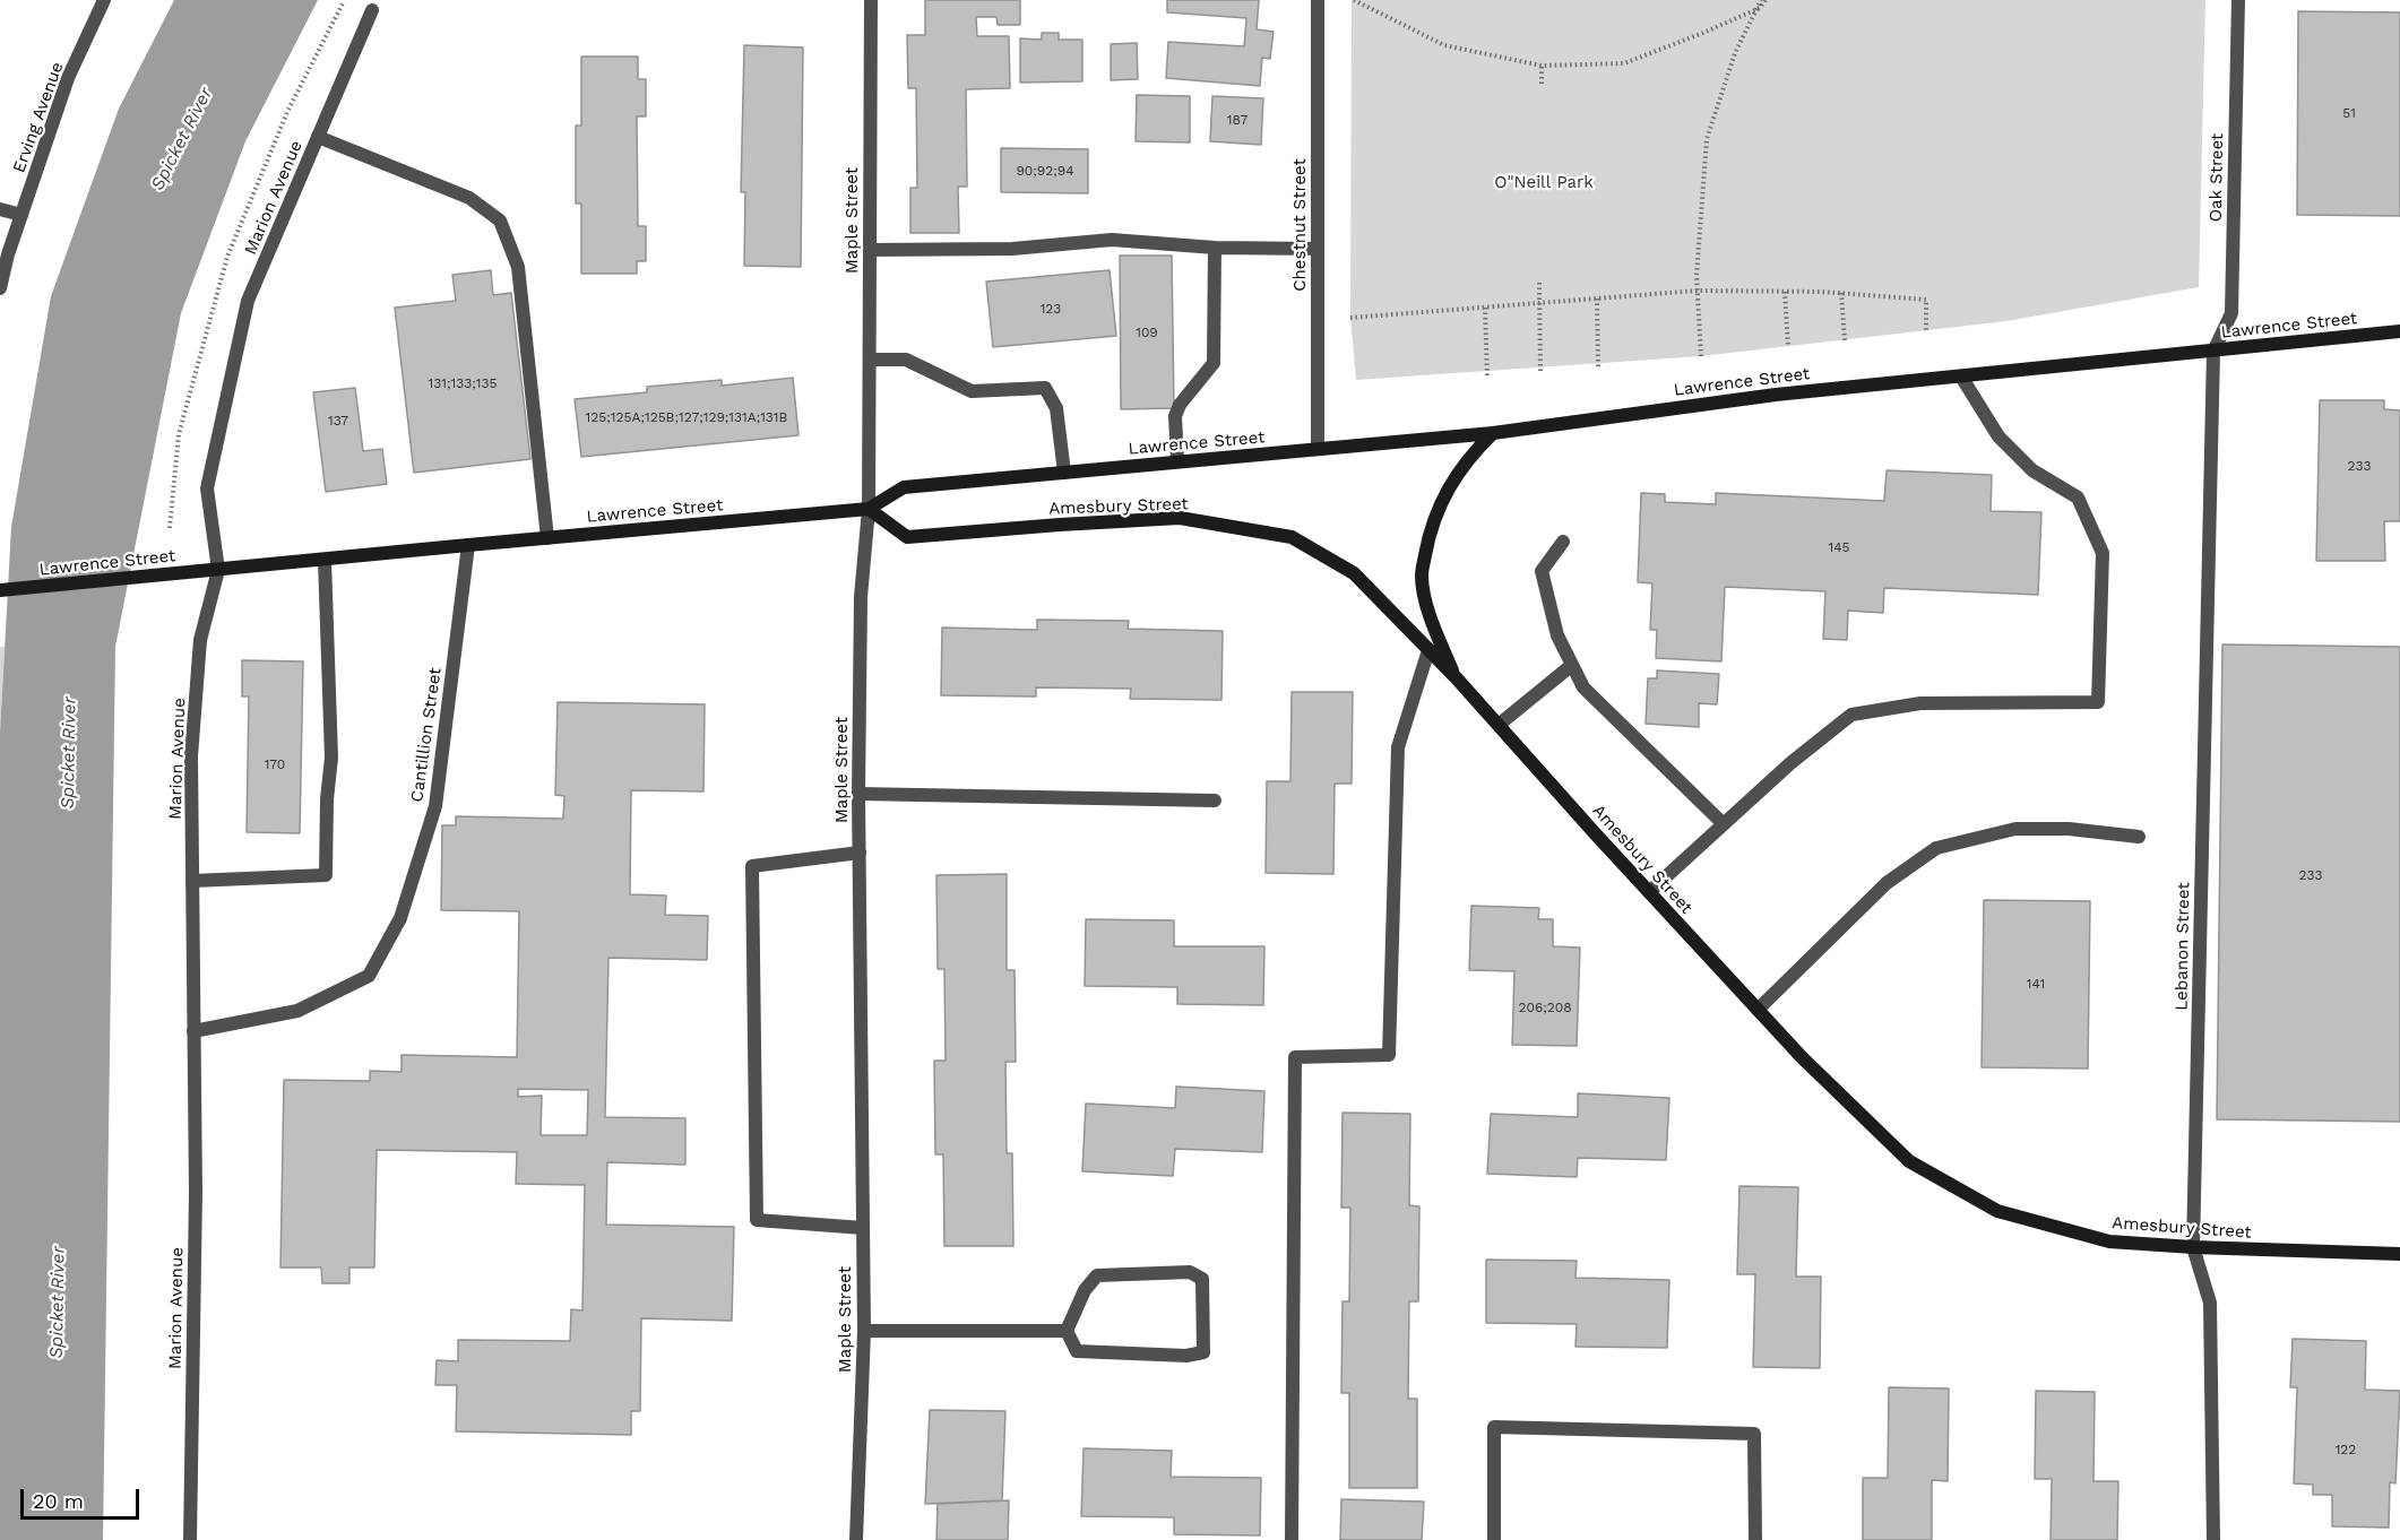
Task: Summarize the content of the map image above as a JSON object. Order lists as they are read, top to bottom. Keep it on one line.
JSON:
{"streets":{"main road":["Lawrence Street","Amesbury Street"],"street":["Erving Avenue","Oak Street","Marion Avenue","Maple Street","Chestnut Street","Cantillion Street","Lebanon Street"]},"crossings":[["Oak Street","Lawrence Street"],["Oak Street","Lebanon Street"],["Marion Avenue","Lawrence Street"],["Marion Avenue","Cantillion Street"],["Maple Street","Lawrence Street"],["Maple Street","Amesbury Street"],["Chestnut Street","Lawrence Street"],["Lawrence Street","Amesbury Street"],["Lawrence Street","Cantillion Street"],["Lawrence Street","Lebanon Street"],["Amesbury Street","Lebanon Street"]],"water":["Spicket River"],"parks":["O\"Neill Park"],"house_numbers":["51","187","90;92;94","123","109","131;133;135","125;125A;125B;127;129;131A;131B","137","233","145","170","233","141","206;208","122"],"scale_bar":"20 m"}
